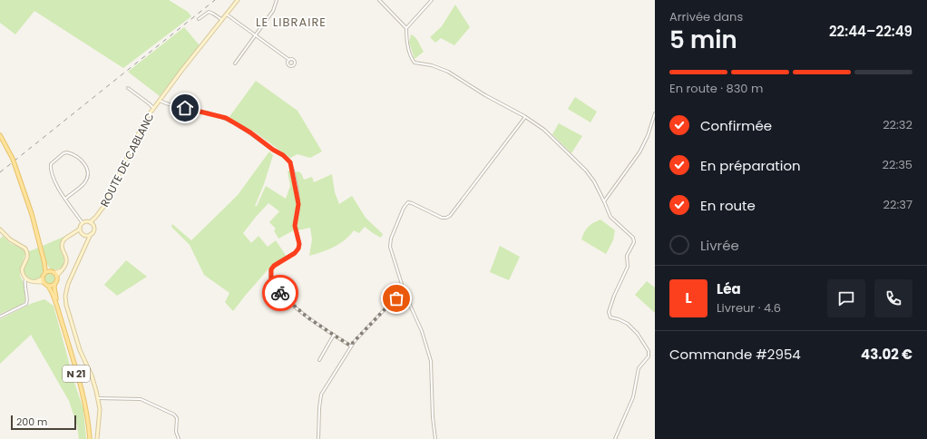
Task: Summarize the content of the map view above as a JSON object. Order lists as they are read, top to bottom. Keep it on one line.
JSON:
{"streets":{"main road":["ROUTE DE CABLANC","N 21"]},"districts":["LE LIBRAIRE"],"scale_bar":"200 m","page":{"heading":["5 min","Arrivée dans","22:44–22:49"],"panel":["Léa","Livreur · 4.6","Commande #2954","43.02 €"],"bar":"En route · 830 m","list":[["Confirmée","22:32"],["En préparation","22:35"],["En route","22:37"],"Livrée"],"round":"L","scale":"200 m"}}
